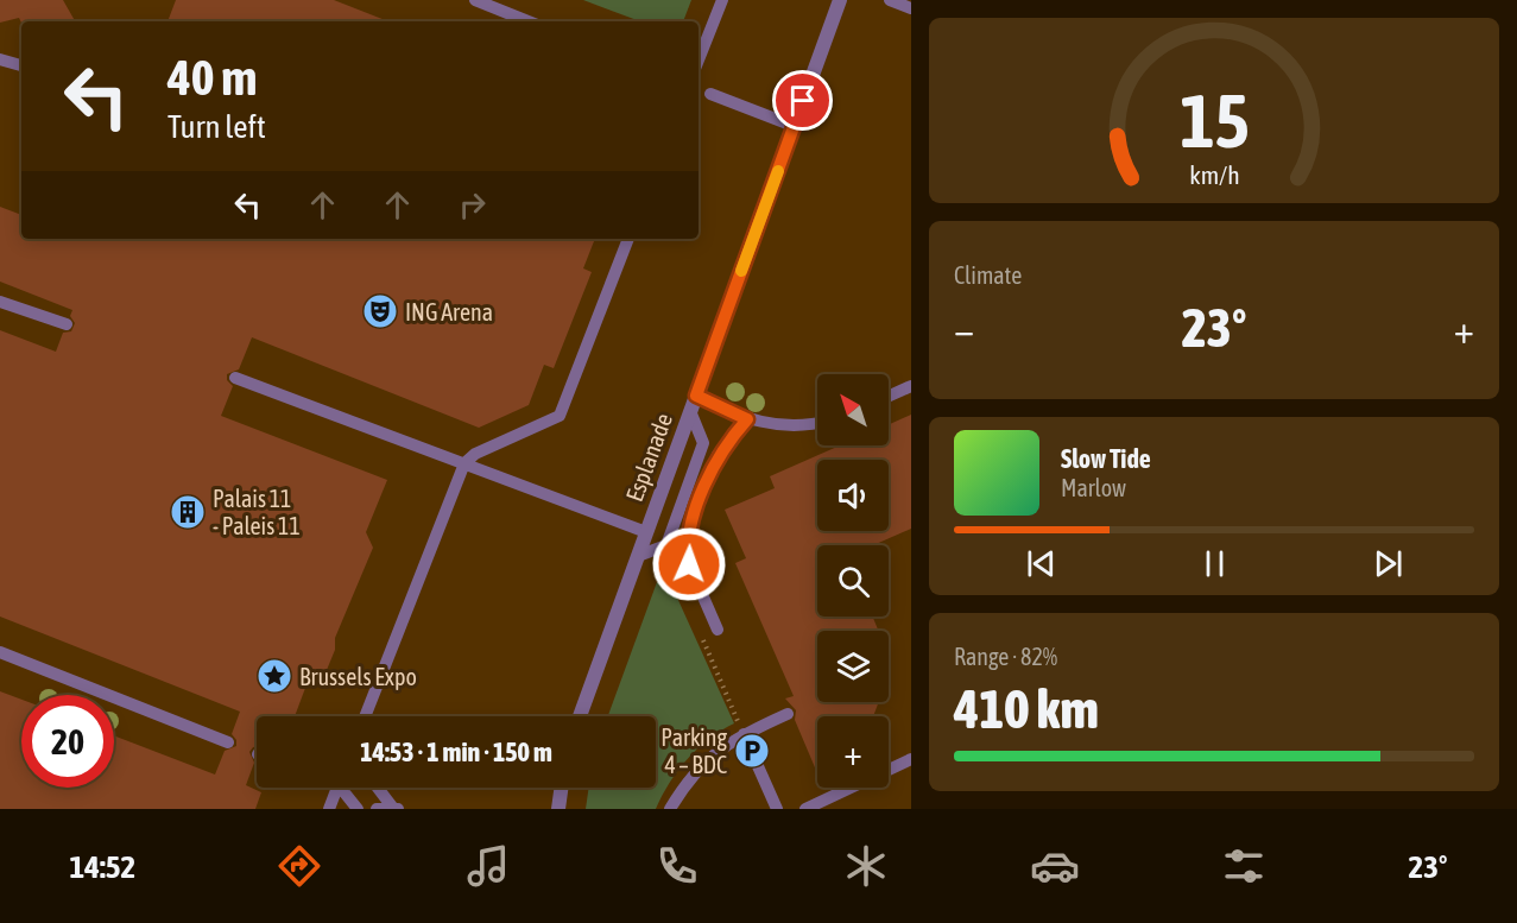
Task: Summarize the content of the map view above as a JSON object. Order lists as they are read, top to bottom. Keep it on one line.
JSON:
{"streets":{"street":["Esplanade"]},"places":{"theatre":["ING Arena"],"building":["Palais 11 - Paleis 11"],"place":["Brussels Expo"],"parking":["Parking 4 – BDC"]},"north":"top left","page":{"turn":["40 m","Turn left"],"tile":["Climate",["Range · 82%","410 km"]],"heat":["−","23°","+"],"map_buttons":"+","song":["Slow Tide","Marlow"],"limit":"20","trip":"14:53 · 1 min · 150 m","tabs":["14:52","23°"],"gauge":["15","km/h"]}}
